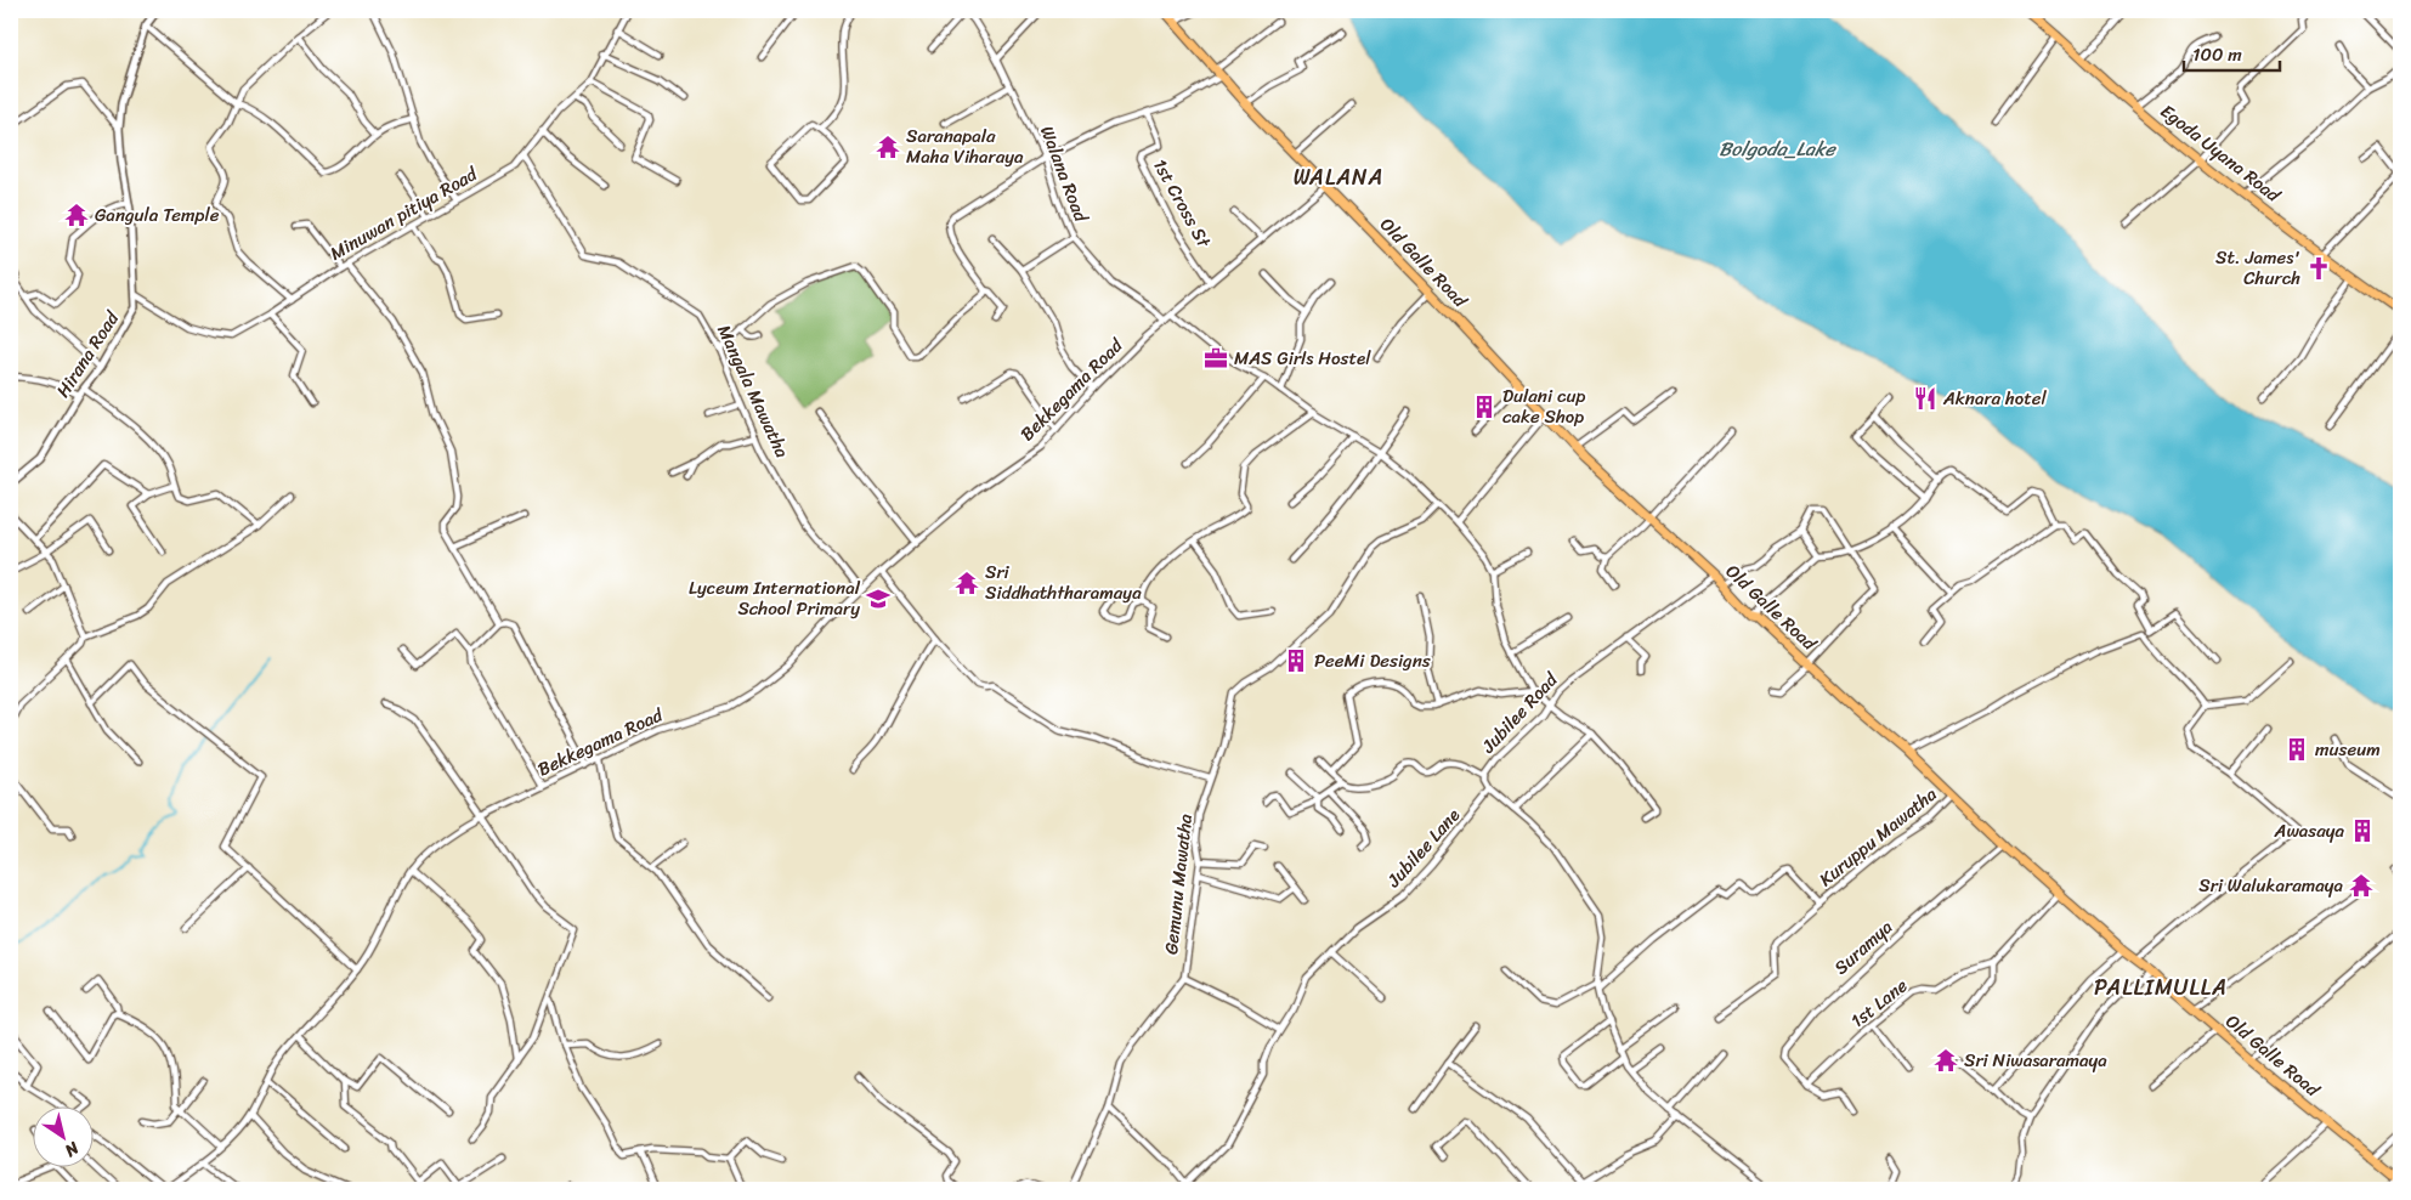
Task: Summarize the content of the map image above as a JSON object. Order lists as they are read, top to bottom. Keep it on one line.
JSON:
{"streets":{"main road":["Egoda Uyana Road","Old Galle Road"],"street":["Walana Road","1st Cross St","Minuwan pitiya Road","Hirana Road","Bekkegama Road","Mangala Mawatha","Jubilee Road","Kuruppu Mawatha","Jubilee Lane","Gemunu Mawatha","Suramya","1st Lane"]},"crossings":[["Walana Road","Bekkegama Road"],["1st Cross St","Bekkegama Road"],["Minuwan pitiya Road","Hirana Road"],["Minuwan pitiya Road","Mangala Mawatha"],["Old Galle Road","Bekkegama Road"],["Old Galle Road","Jubilee Road"],["Old Galle Road","Kuruppu Mawatha"],["Old Galle Road","Suramya"],["Old Galle Road","1st Lane"],["Bekkegama Road","Mangala Mawatha"],["Jubilee Road","Kuruppu Mawatha"],["Jubilee Road","Jubilee Lane"],["Suramya","1st Lane"]],"districts":["WALANA","PALLIMULLA"],"water":["Bolgoda_Lake"],"places":{"temple":["Saranapala Maha Viharaya","Gangula Temple","Sri Siddhaththaramaya","Sri Walukaramaya","Sri Niwasaramaya"],"church":["St. James' Church"],"office":["MAS Girls Hostel"],"restaurant":["Aknara hotel"],"building":["Dulani cup cake Shop","PeeMi Designs","museum","Awasaya"],"school or university":["Lyceum International School Primary"]},"scale_bar":"100 m","north":"bottom right"}
